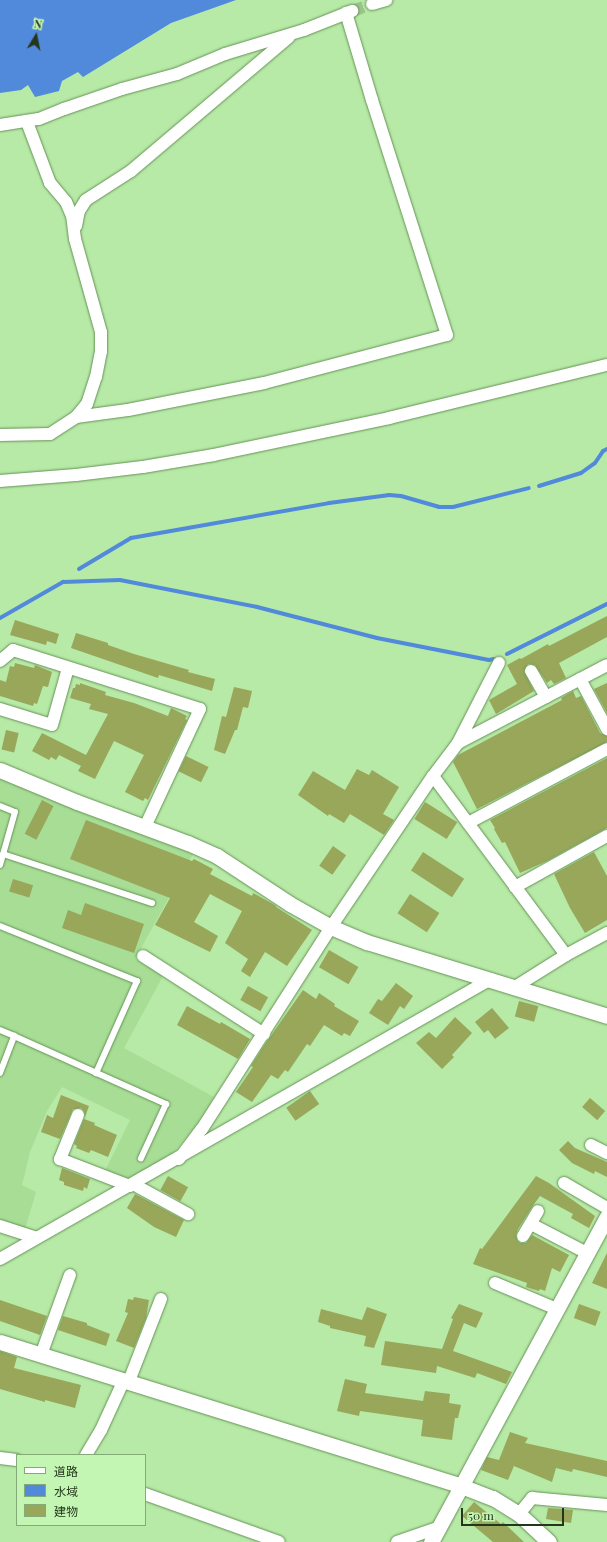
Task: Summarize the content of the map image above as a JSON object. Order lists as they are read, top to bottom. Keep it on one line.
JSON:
{"legend":["道路","水域","建物"],"scale_bar":"50 m","north":"top"}
